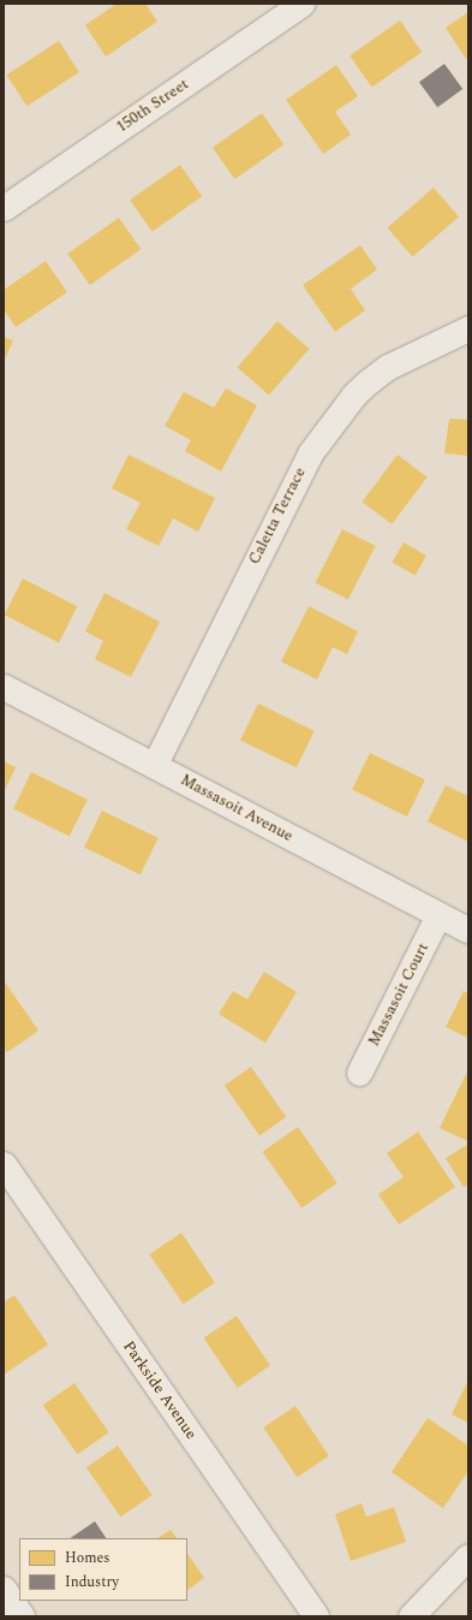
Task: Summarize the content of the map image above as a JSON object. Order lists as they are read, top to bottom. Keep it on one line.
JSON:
{"streets":{"street":["150th Street","Caletta Terrace","Massasoit Avenue","Massasoit Court","Parkside Avenue"]},"crossings":[["Caletta Terrace","Massasoit Avenue"],["Massasoit Avenue","Massasoit Court"]],"legend":["Homes","Industry"]}
